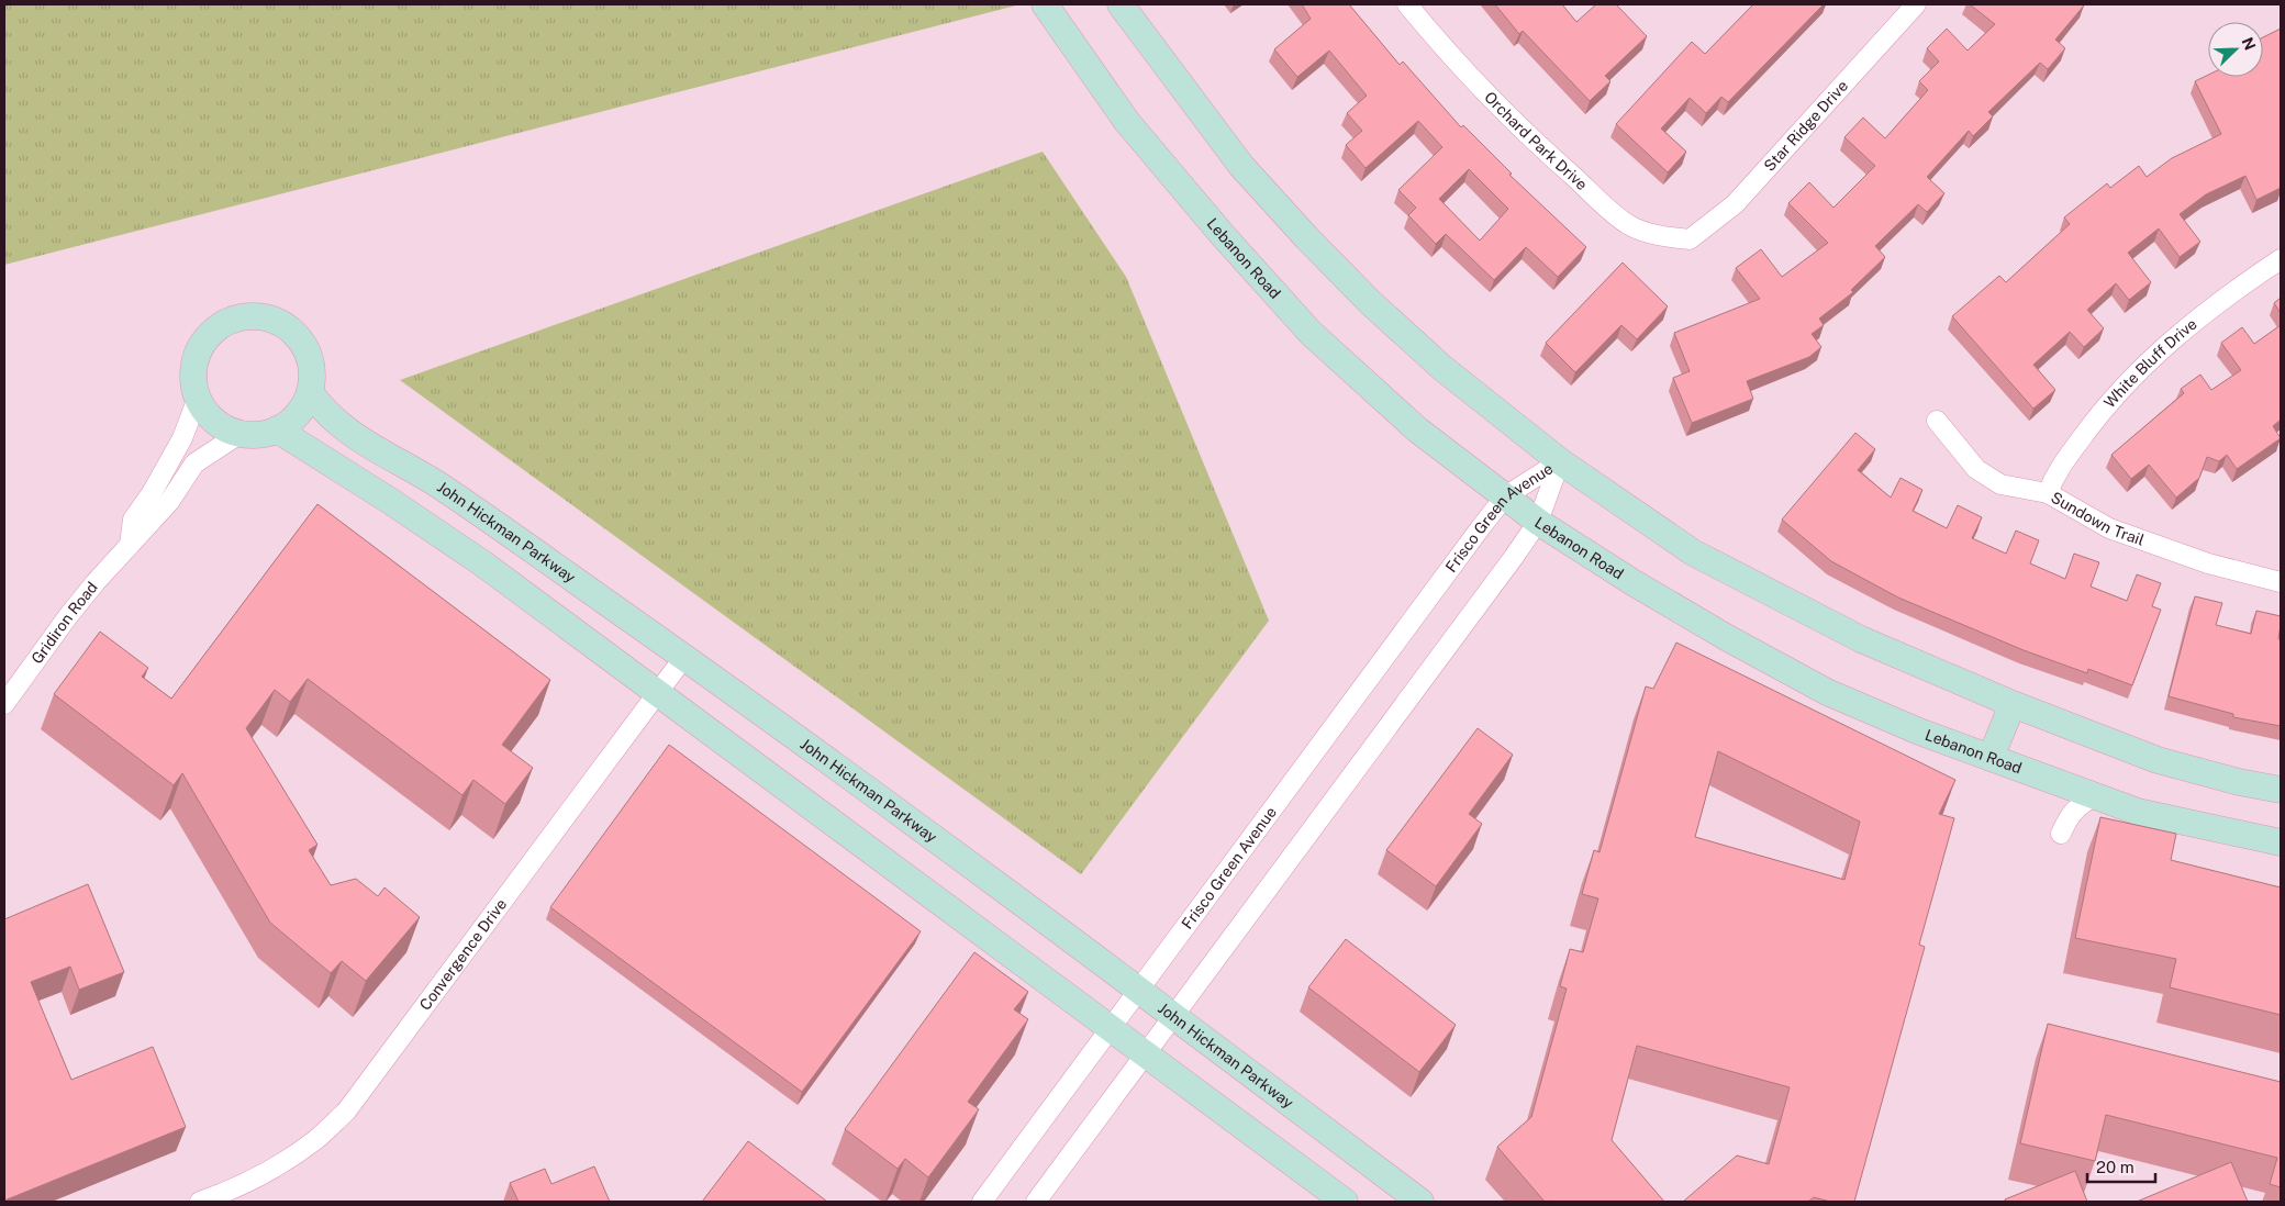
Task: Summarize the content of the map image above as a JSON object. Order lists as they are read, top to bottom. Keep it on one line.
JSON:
{"streets":{"street":["Star Ridge Drive","Orchard Park Drive","Lebanon Road","White Bluff Drive","Sundown Trail","Frisco Green Avenue","John Hickman Parkway","Gridiron Road","Convergence Drive"]},"crossings":[["Star Ridge Drive","Orchard Park Drive"],["Lebanon Road","Frisco Green Avenue"],["White Bluff Drive","Sundown Trail"],["Frisco Green Avenue","John Hickman Parkway"],["John Hickman Parkway","Gridiron Road"],["John Hickman Parkway","Convergence Drive"]],"scale_bar":"20 m","north":"top right"}
